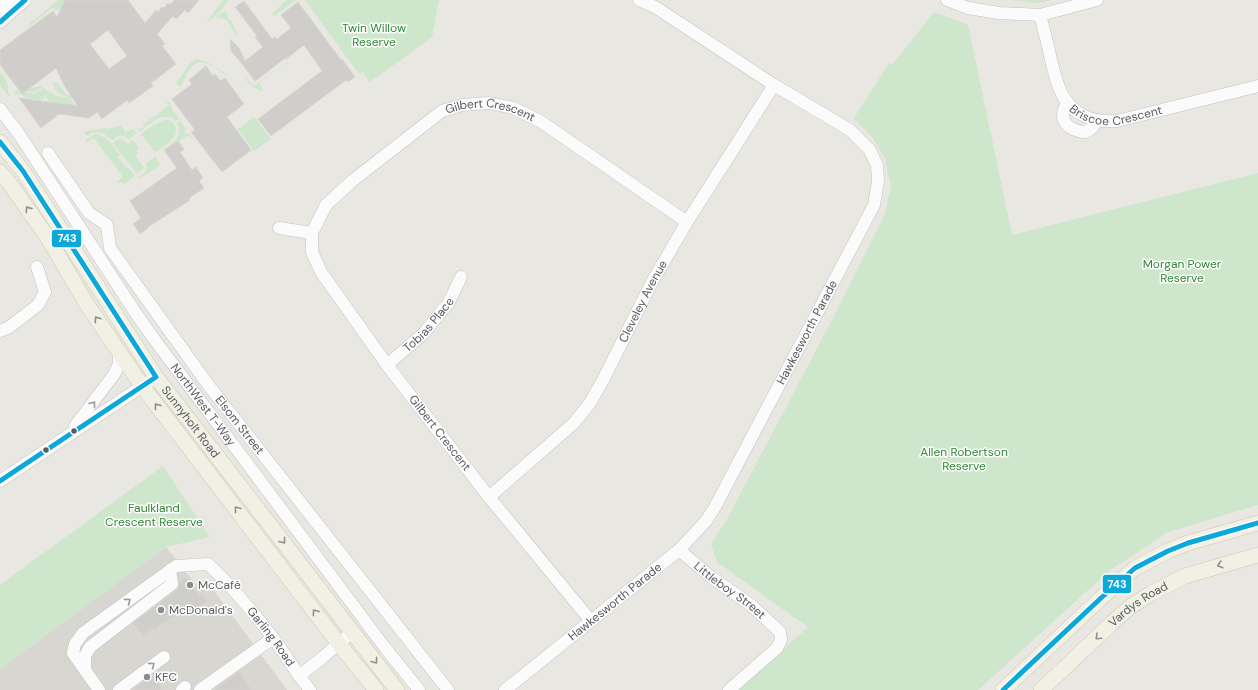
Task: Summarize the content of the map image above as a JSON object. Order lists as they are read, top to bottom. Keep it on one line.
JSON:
{"streets":{"main road":["Sunnyholt Road","Vardys Road"],"street":["Briscoe Crescent","Gilbert Crescent","Cleveley Avenue","Tobias Place","Hawkesworth Parade","NorthWest T-Way","Elsom Street","Littleboy Street","Garling Road"]},"crossings":[["Gilbert Crescent","Cleveley Avenue"],["Gilbert Crescent","Tobias Place"],["Gilbert Crescent","Hawkesworth Parade"],["Cleveley Avenue","Hawkesworth Parade"],["Hawkesworth Parade","Littleboy Street"],["Sunnyholt Road","Garling Road"]],"parks":["Twin Willow Reserve","Morgan Power Reserve","Allen Robertson Reserve","Faulkland Crescent Reserve"],"places":["McCafé","McDonald's","KFC"],"lines":["transit line 743"]}
